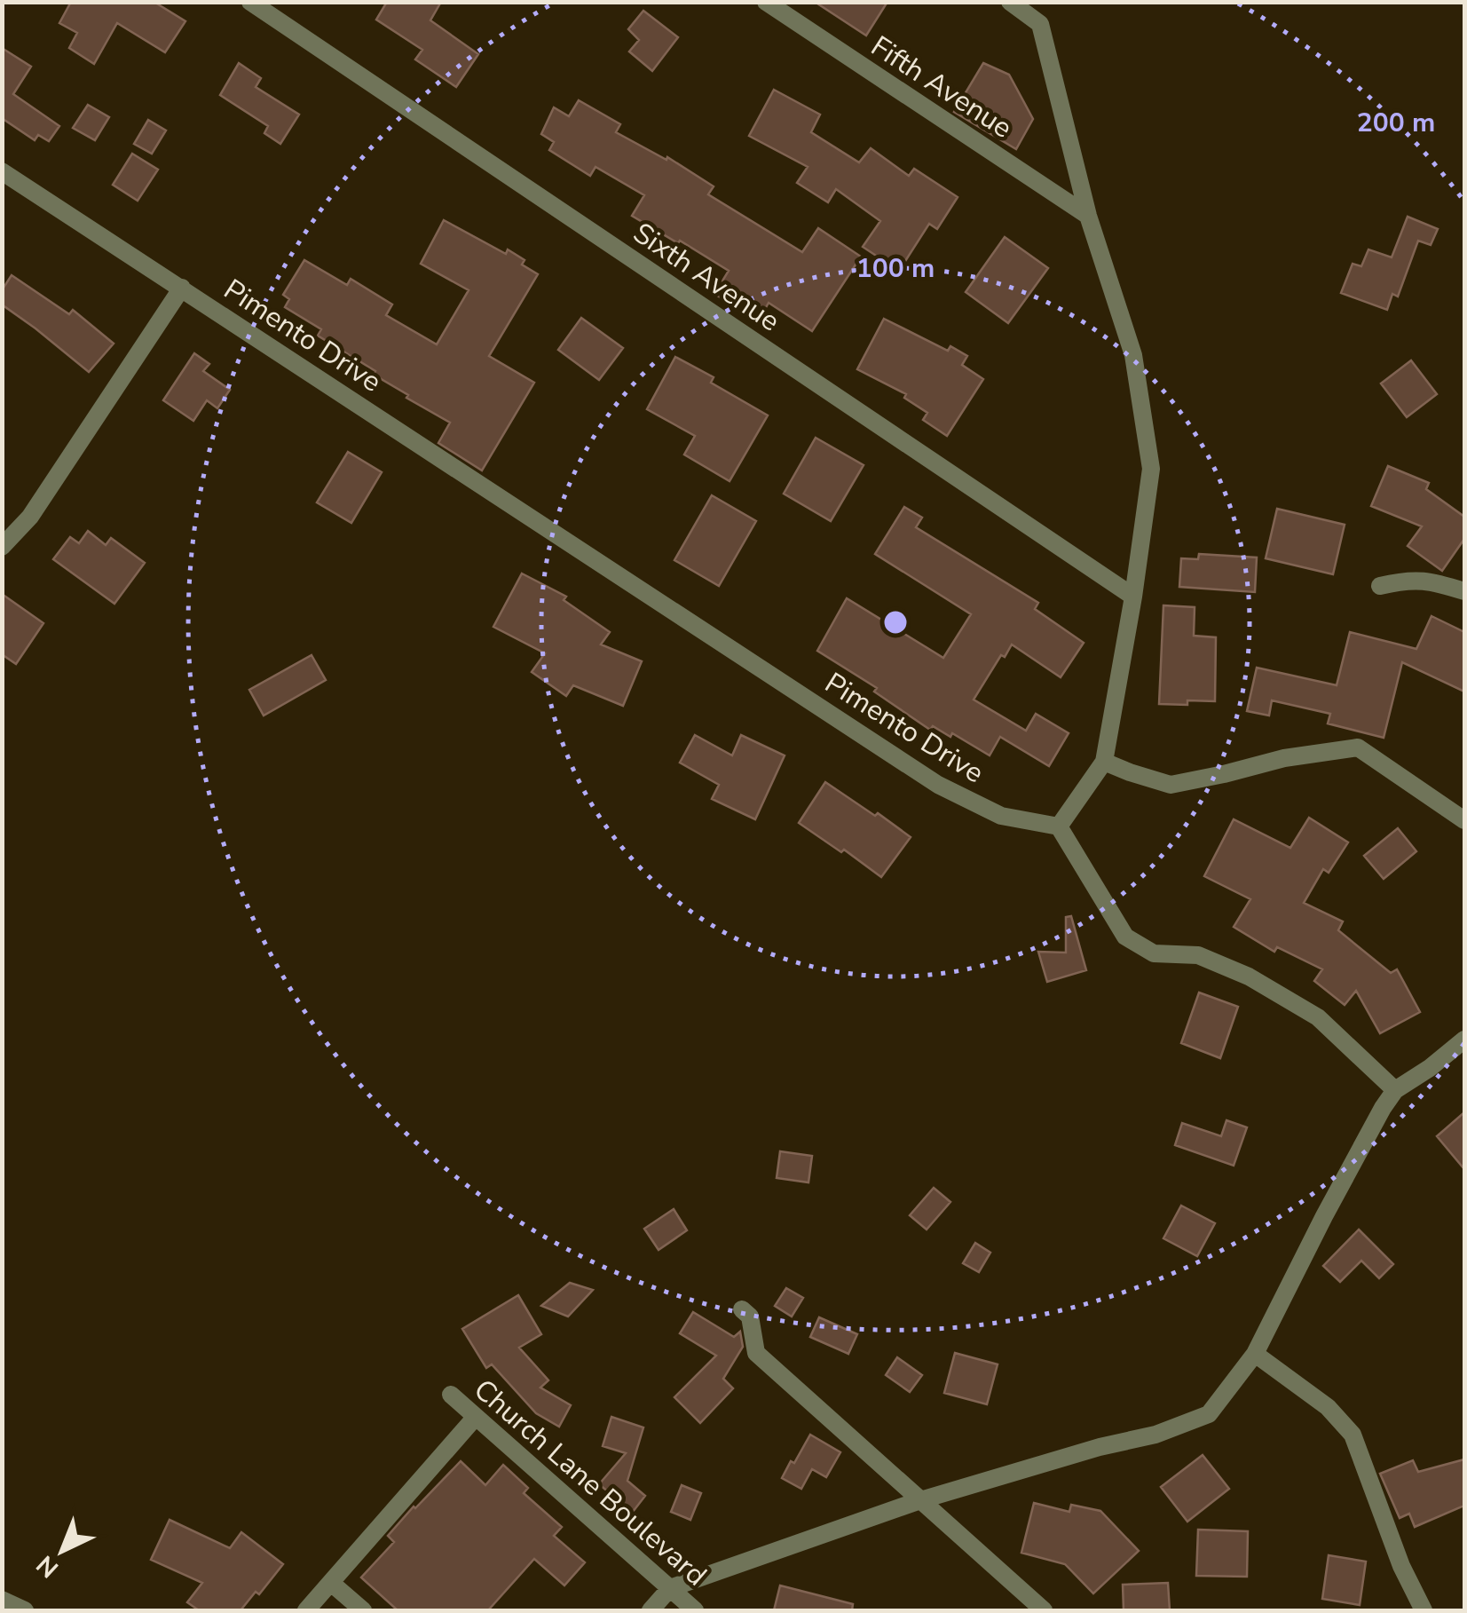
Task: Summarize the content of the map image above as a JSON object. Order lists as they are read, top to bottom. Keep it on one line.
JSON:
{"streets":{"street":["Fifth Avenue","Sixth Avenue","Pimento Drive","Church Lane Boulevard"]},"north":"bottom left","rings":["200 m","100 m"]}
